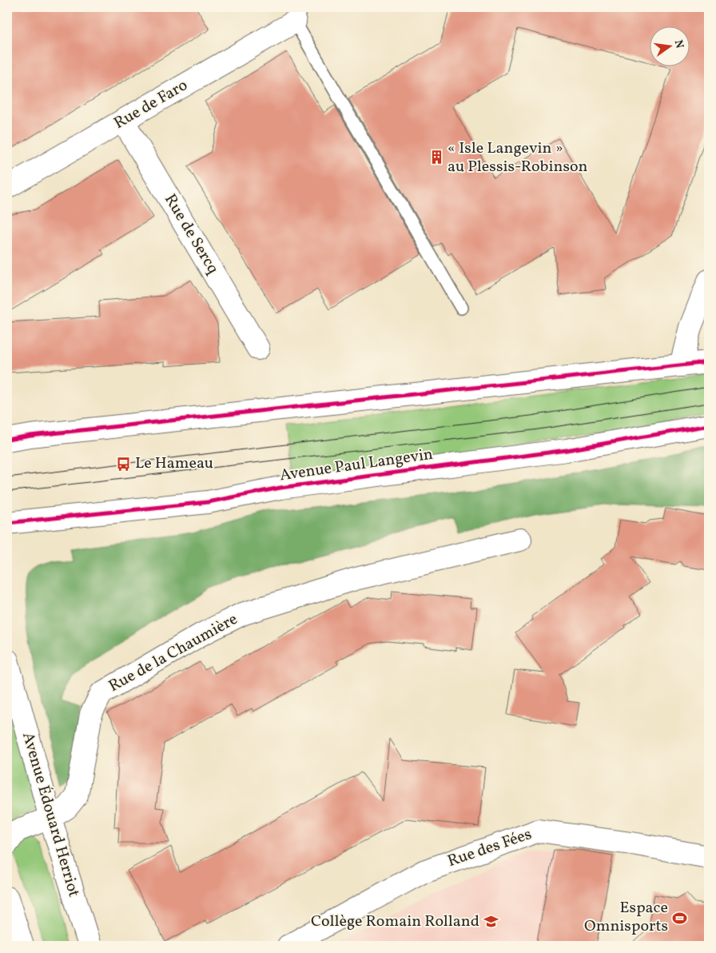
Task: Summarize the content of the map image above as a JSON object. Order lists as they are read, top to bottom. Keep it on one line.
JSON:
{"streets":{"street":["Rue de Faro","Rue de Sercq","Avenue Paul Langevin","Rue de la Chaumière","Avenue Édouard Herriot","Rue des Fées"]},"crossings":[["Rue de Faro","Rue de Sercq"],["Rue de la Chaumière","Avenue Édouard Herriot"]],"places":{"building":["« Isle Langevin » au Plessis-Robinson"],"bus stop":["Le Hameau"],"sports":["Espace Omnisports"],"school or university":["Collège Romain Rolland"]},"north":"right"}
